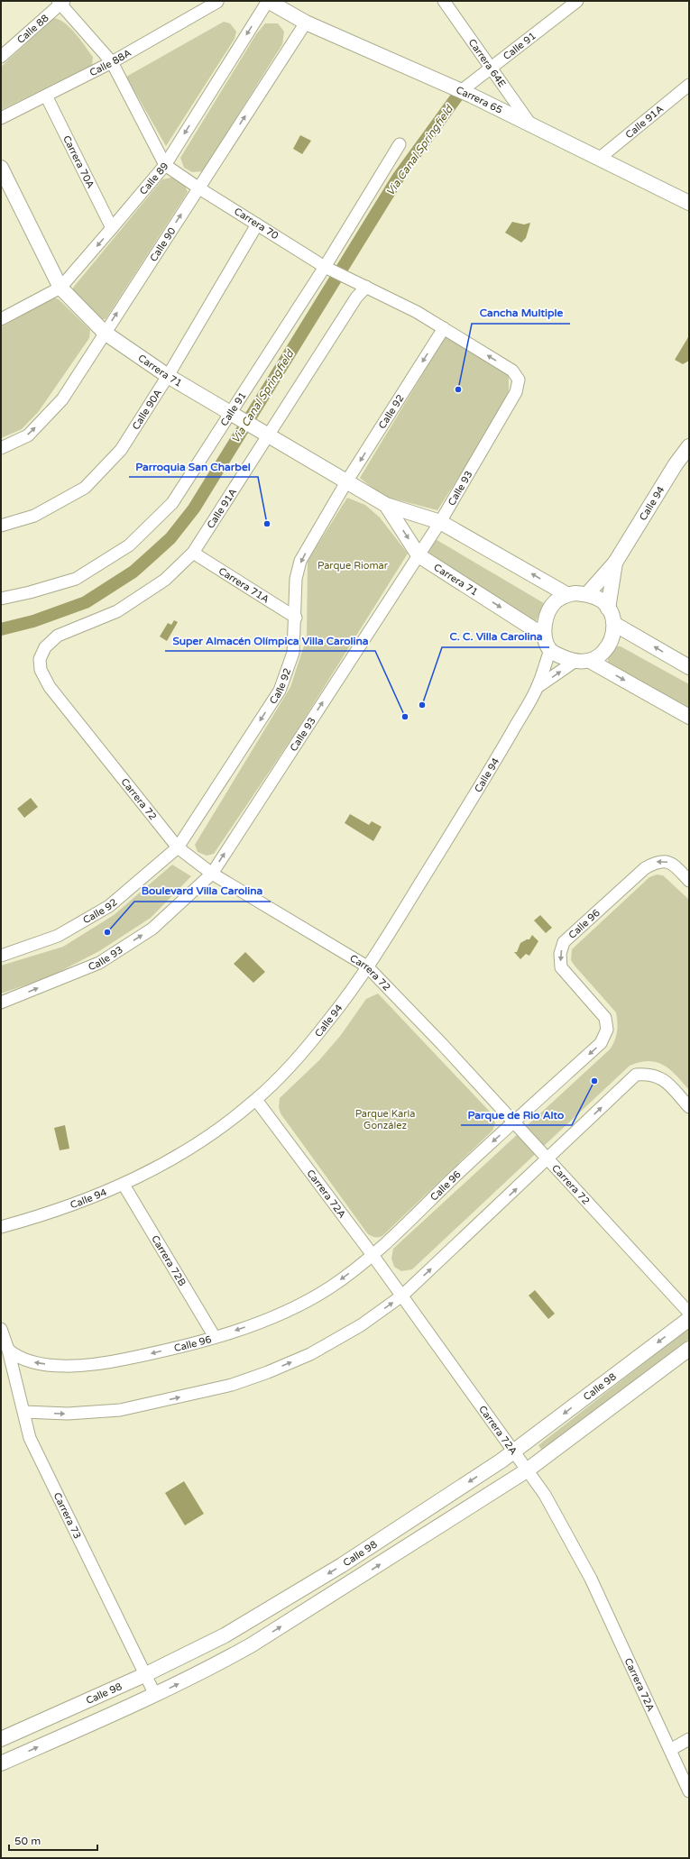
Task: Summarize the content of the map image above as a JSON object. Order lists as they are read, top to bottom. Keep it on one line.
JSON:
{"streets":{"street":["Calle 88","Calle 91","Calle 88A","Carrera 64E","Carrera 65","Calle 91A","Carrera 70A","Calle 89","Carrera 70","Calle 90","Carrera 71","Calle 90A","Calle 92","Calle 93","Calle 94","Carrera 71A","Carrera 72","Calle 96","Carrera 72A","Carrera 72B","Calle 98","Carrera 73"]},"crossings":[["Calle 88","Carrera 70"],["Calle 91","Carrera 64E"],["Calle 91","Carrera 65"],["Calle 91","Carrera 70"],["Calle 91","Carrera 71"],["Calle 88A","Carrera 70A"],["Calle 88A","Carrera 70"],["Carrera 64E","Carrera 65"],["Carrera 65","Calle 91A"],["Carrera 65","Calle 89"],["Carrera 65","Calle 90"],["Calle 91A","Carrera 70"],["Calle 91A","Carrera 71"],["Calle 91A","Carrera 71A"],["Calle 91A","Carrera 72"],["Carrera 70A","Calle 89"],["Calle 89","Carrera 70"],["Calle 89","Carrera 71"],["Carrera 70","Calle 90"],["Carrera 70","Calle 90A"],["Carrera 70","Calle 92"],["Carrera 70","Calle 93"],["Calle 90","Carrera 71"],["Carrera 71","Calle 90A"],["Carrera 71","Calle 92"],["Carrera 71","Calle 93"],["Carrera 71","Calle 94"],["Calle 92","Carrera 71A"],["Calle 92","Carrera 72"],["Calle 93","Carrera 72"],["Calle 94","Carrera 72"],["Calle 94","Carrera 72A"],["Calle 94","Carrera 72B"],["Carrera 72","Calle 96"],["Calle 96","Carrera 72A"],["Calle 96","Carrera 72B"],["Calle 96","Carrera 73"],["Carrera 72A","Calle 98"],["Calle 98","Carrera 73"]],"one_way":["Calle 89","Calle 90","Calle 92","Calle 93"],"water":["Via Canal Springfield"],"parks":["Parque Riomar","Parque Karla González"],"places":["Cancha Multiple","Parroquia San Charbel","C. C. Villa Carolina","Super Almacén Olímpica Villa Carolina","Boulevard Villa Carolina","Parque de Rio Alto"],"scale_bar":"50 m"}
